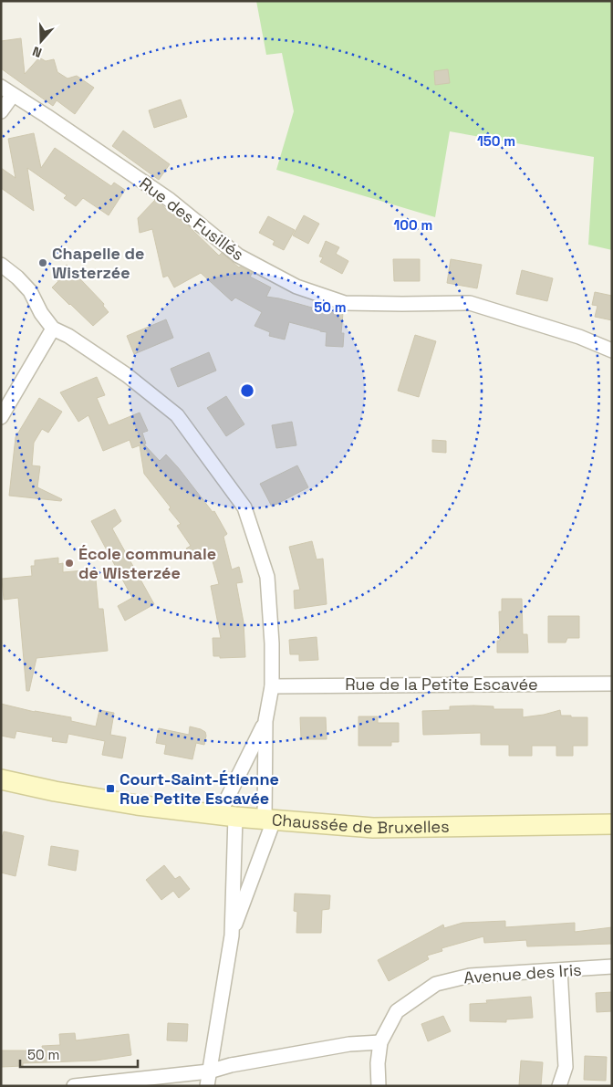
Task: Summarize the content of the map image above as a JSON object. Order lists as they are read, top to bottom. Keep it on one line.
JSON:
{"streets":{"main road":["Chaussée de Bruxelles"],"street":["Rue des Fusillés","Rue de la Petite Escavée","Avenue des Iris"]},"places":{"other":["Chapelle de Wisterzée","École communale de Wisterzée"],"transit":["Court-Saint-Étienne Rue Petite Escavée"]},"scale_bar":"50 m","north":"bottom","rings":["150 m","100 m","50 m"]}
